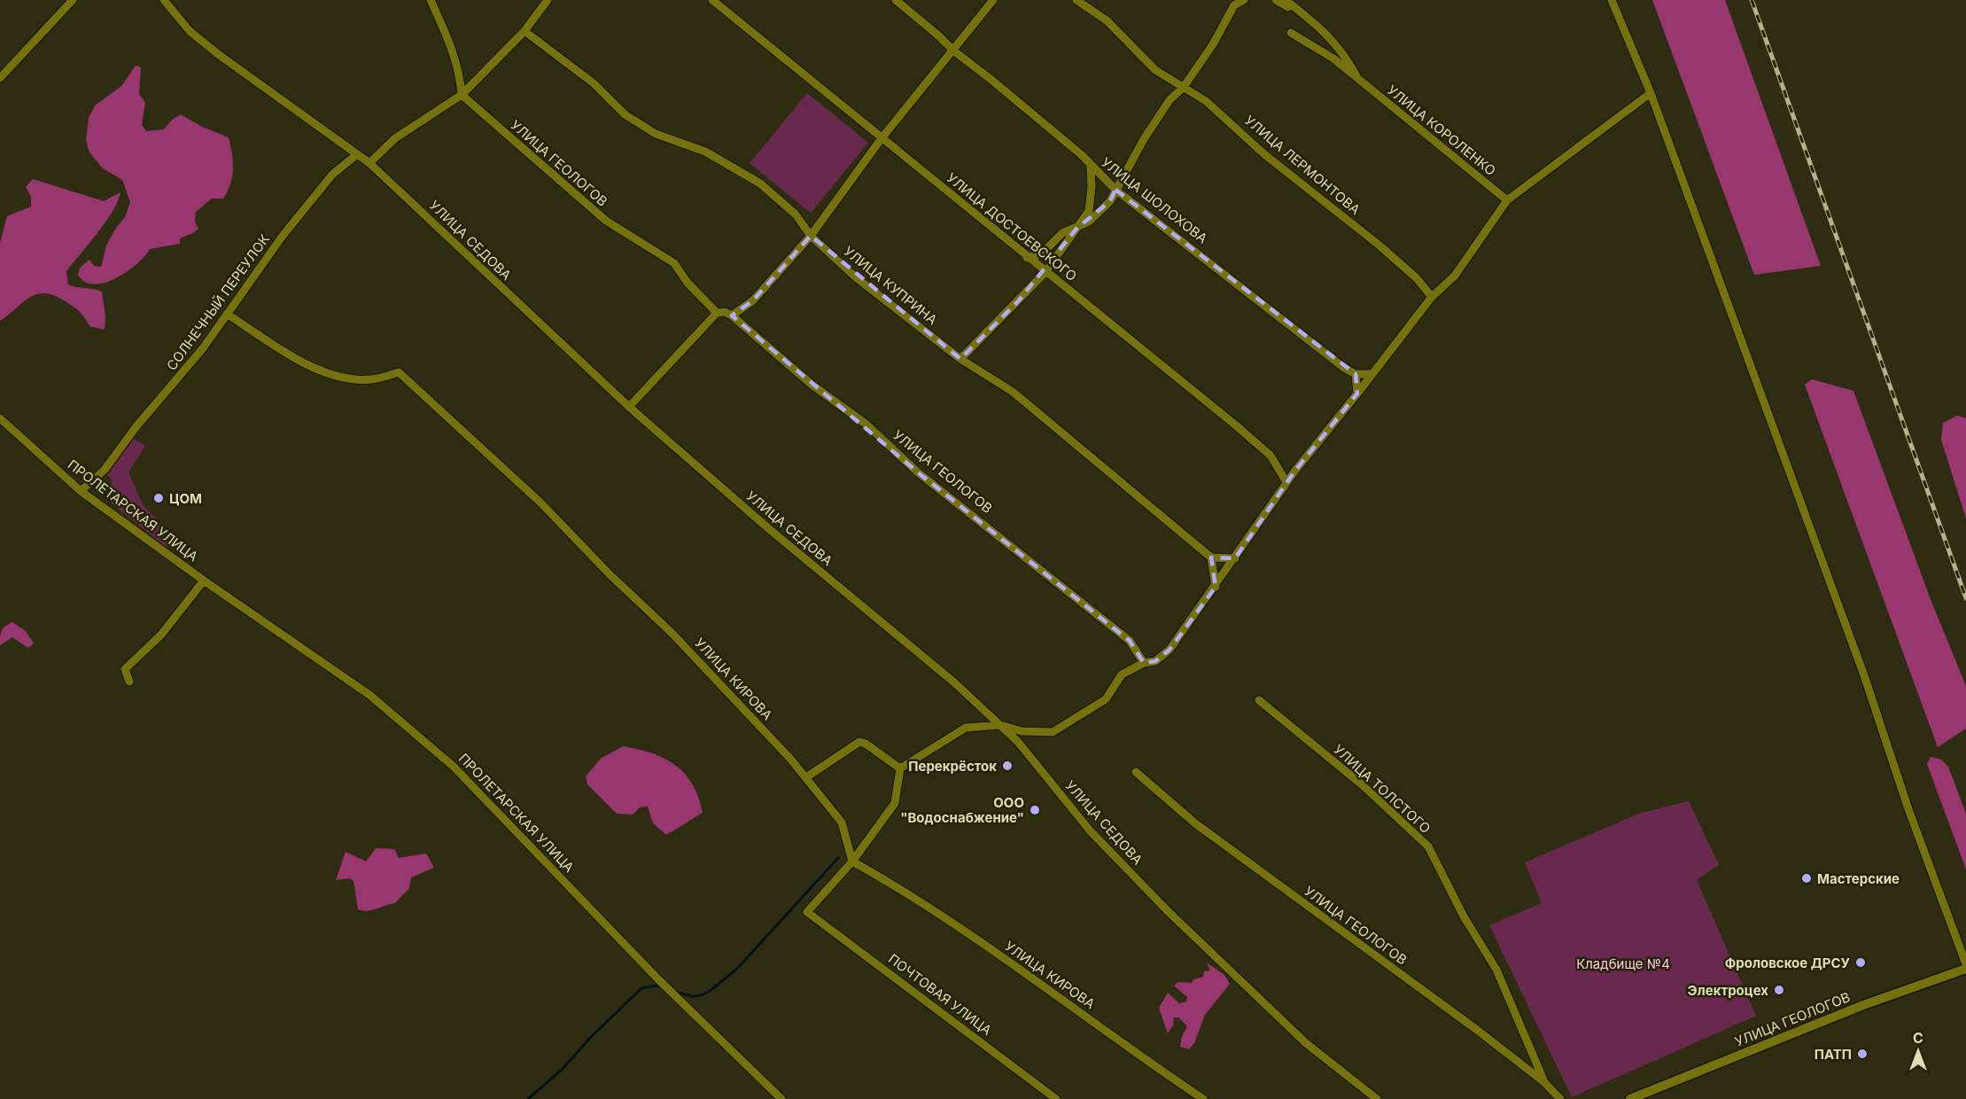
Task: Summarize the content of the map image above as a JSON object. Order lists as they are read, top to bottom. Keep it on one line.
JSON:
{"streets":{"street":["УЛИЦА КОРОЛЕНКО","УЛИЦА ГЕОЛОГОВ","УЛИЦА ЛЕРМОНТОВА","УЛИЦА ШОЛОХОВА","УЛИЦА ДОСТОЕВСКОГО","УЛИЦА СЕДОВА","УЛИЦА КУПРИНА","СОЛНЕЧНЫЙ ПЕРЕУЛОК","ПРОЛЕТАРСКАЯ УЛИЦА","УЛИЦА КИРОВА","УЛИЦА ТОЛСТОГО","ПОЧТОВАЯ УЛИЦА"]},"crossings":[["УЛИЦА ГЕОЛОГОВ","УЛИЦА ТОЛСТОГО"],["УЛИЦА СЕДОВА","СОЛНЕЧНЫЙ ПЕРЕУЛОК"],["СОЛНЕЧНЫЙ ПЕРЕУЛОК","ПРОЛЕТАРСКАЯ УЛИЦА"],["СОЛНЕЧНЫЙ ПЕРЕУЛОК","УЛИЦА КИРОВА"],["УЛИЦА КИРОВА","ПОЧТОВАЯ УЛИЦА"]],"parks":["Кладбище №4"],"places":["ЦОМ","Перекрёсток","ООО \"Водоснабжение\"","Мастерские","Фроловское ДРСУ","Электроцех","ПАТП"],"north":"top"}
